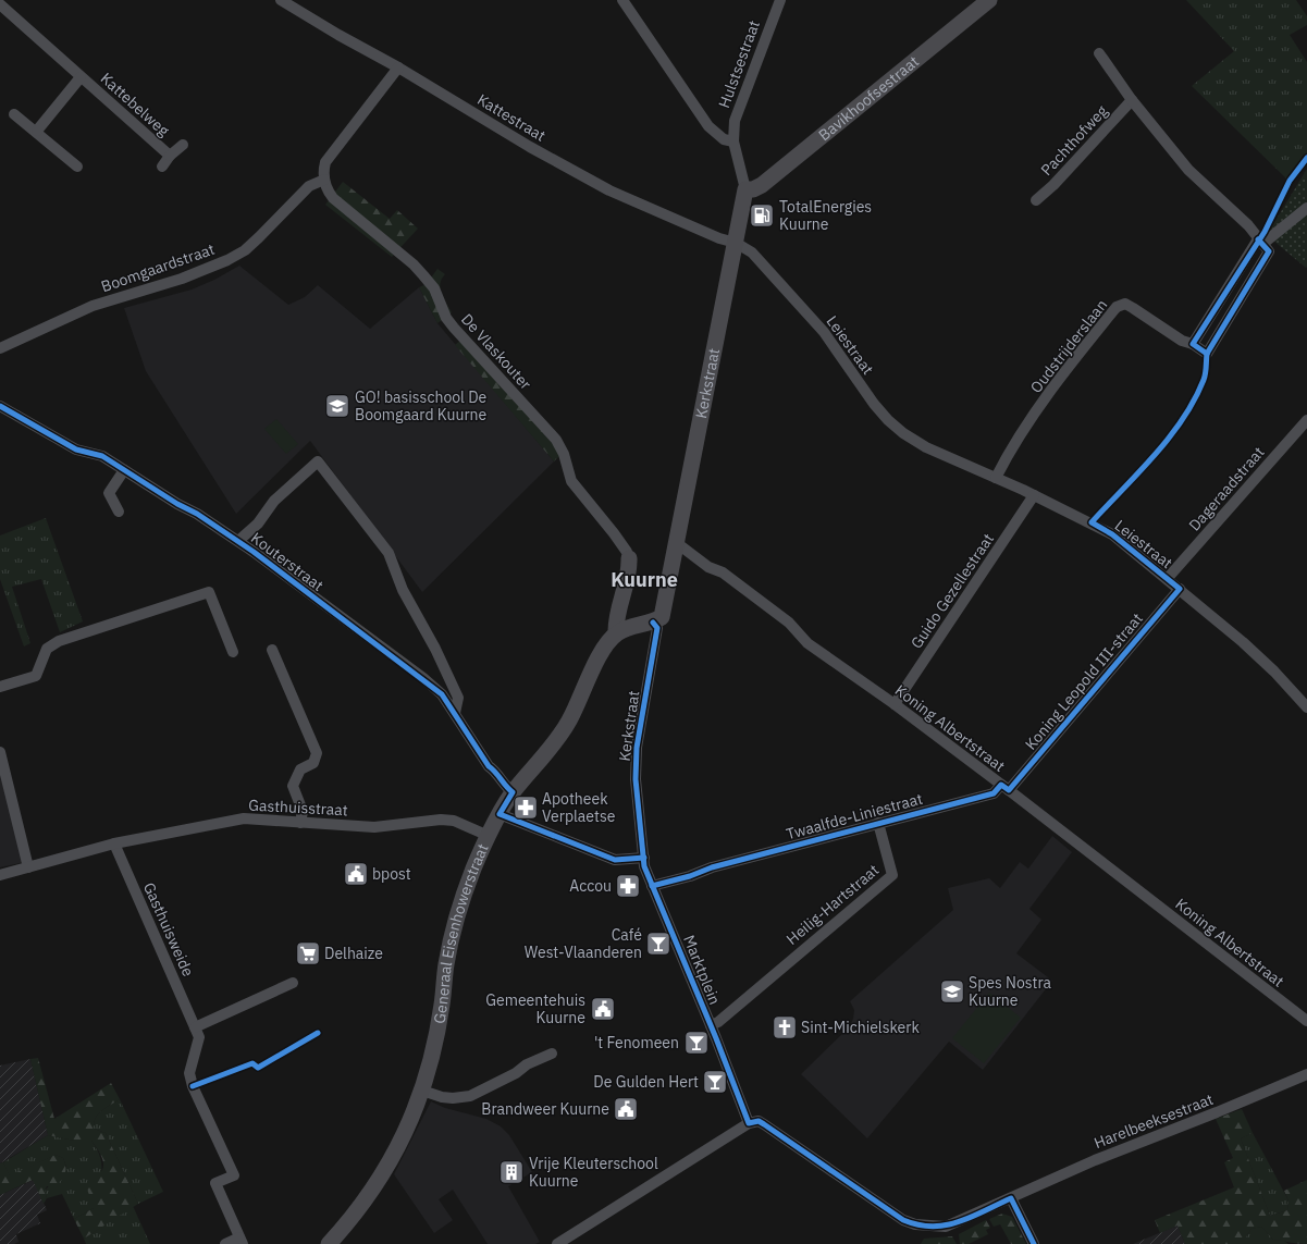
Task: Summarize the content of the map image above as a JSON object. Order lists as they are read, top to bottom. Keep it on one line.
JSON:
{"streets":{"street":["Hulstsestraat","Bavikhoofsestraat","Kattebelweg","Kattestraat","Pachthofweg","Boomgaardstraat","Leiestraat","Oudstrijderslaan","De Vlaskouter","Kerkstraat","Dageraadstraat","Kouterstraat","Guido Gezellestraat","Koning Leopold III-straat","Koning Albertstraat","Gasthuisstraat","Twaalfde-Liniestraat","Heilig-Hartstraat","Gasthuisweide","Generaal Eisenhowerstraat","Marktplein","Harelbeeksestraat"]},"crossings":[["Hulstsestraat","Kerkstraat"],["Bavikhoofsestraat","Kerkstraat"],["Kattestraat","Leiestraat"],["Kattestraat","Kerkstraat"],["Pachthofweg","Oudstrijderslaan"],["Boomgaardstraat","De Vlaskouter"],["Leiestraat","Oudstrijderslaan"],["Leiestraat","Kerkstraat"],["Leiestraat","Dageraadstraat"],["Leiestraat","Guido Gezellestraat"],["Leiestraat","Koning Leopold III-straat"],["Kerkstraat","Koning Albertstraat"],["Kerkstraat","Twaalfde-Liniestraat"],["Kerkstraat","Marktplein"],["Kouterstraat","Generaal Eisenhowerstraat"],["Guido Gezellestraat","Koning Albertstraat"],["Koning Leopold III-straat","Koning Albertstraat"],["Koning Leopold III-straat","Twaalfde-Liniestraat"],["Koning Albertstraat","Twaalfde-Liniestraat"],["Gasthuisstraat","Gasthuisweide"],["Gasthuisstraat","Generaal Eisenhowerstraat"],["Twaalfde-Liniestraat","Heilig-Hartstraat"],["Twaalfde-Liniestraat","Marktplein"],["Heilig-Hartstraat","Marktplein"],["Marktplein","Harelbeeksestraat"]],"districts":["Kuurne"],"places":{"fuel station":["TotalEnergies Kuurne"],"school or university":["GO! basisschool De Boomgaard Kuurne","Spes Nostra Kuurne"],"pharmacy":["Apotheek Verplaetse","Accou"],"public building":["bpost","Gemeentehuis Kuurne","Brandweer Kuurne"],"bar":["Café West-Vlaanderen","'t Fenomeen","De Gulden Hert"],"supermarket":["Delhaize"],"church":["Sint-Michielskerk"],"building":["Vrije Kleuterschool Kuurne"]}}
